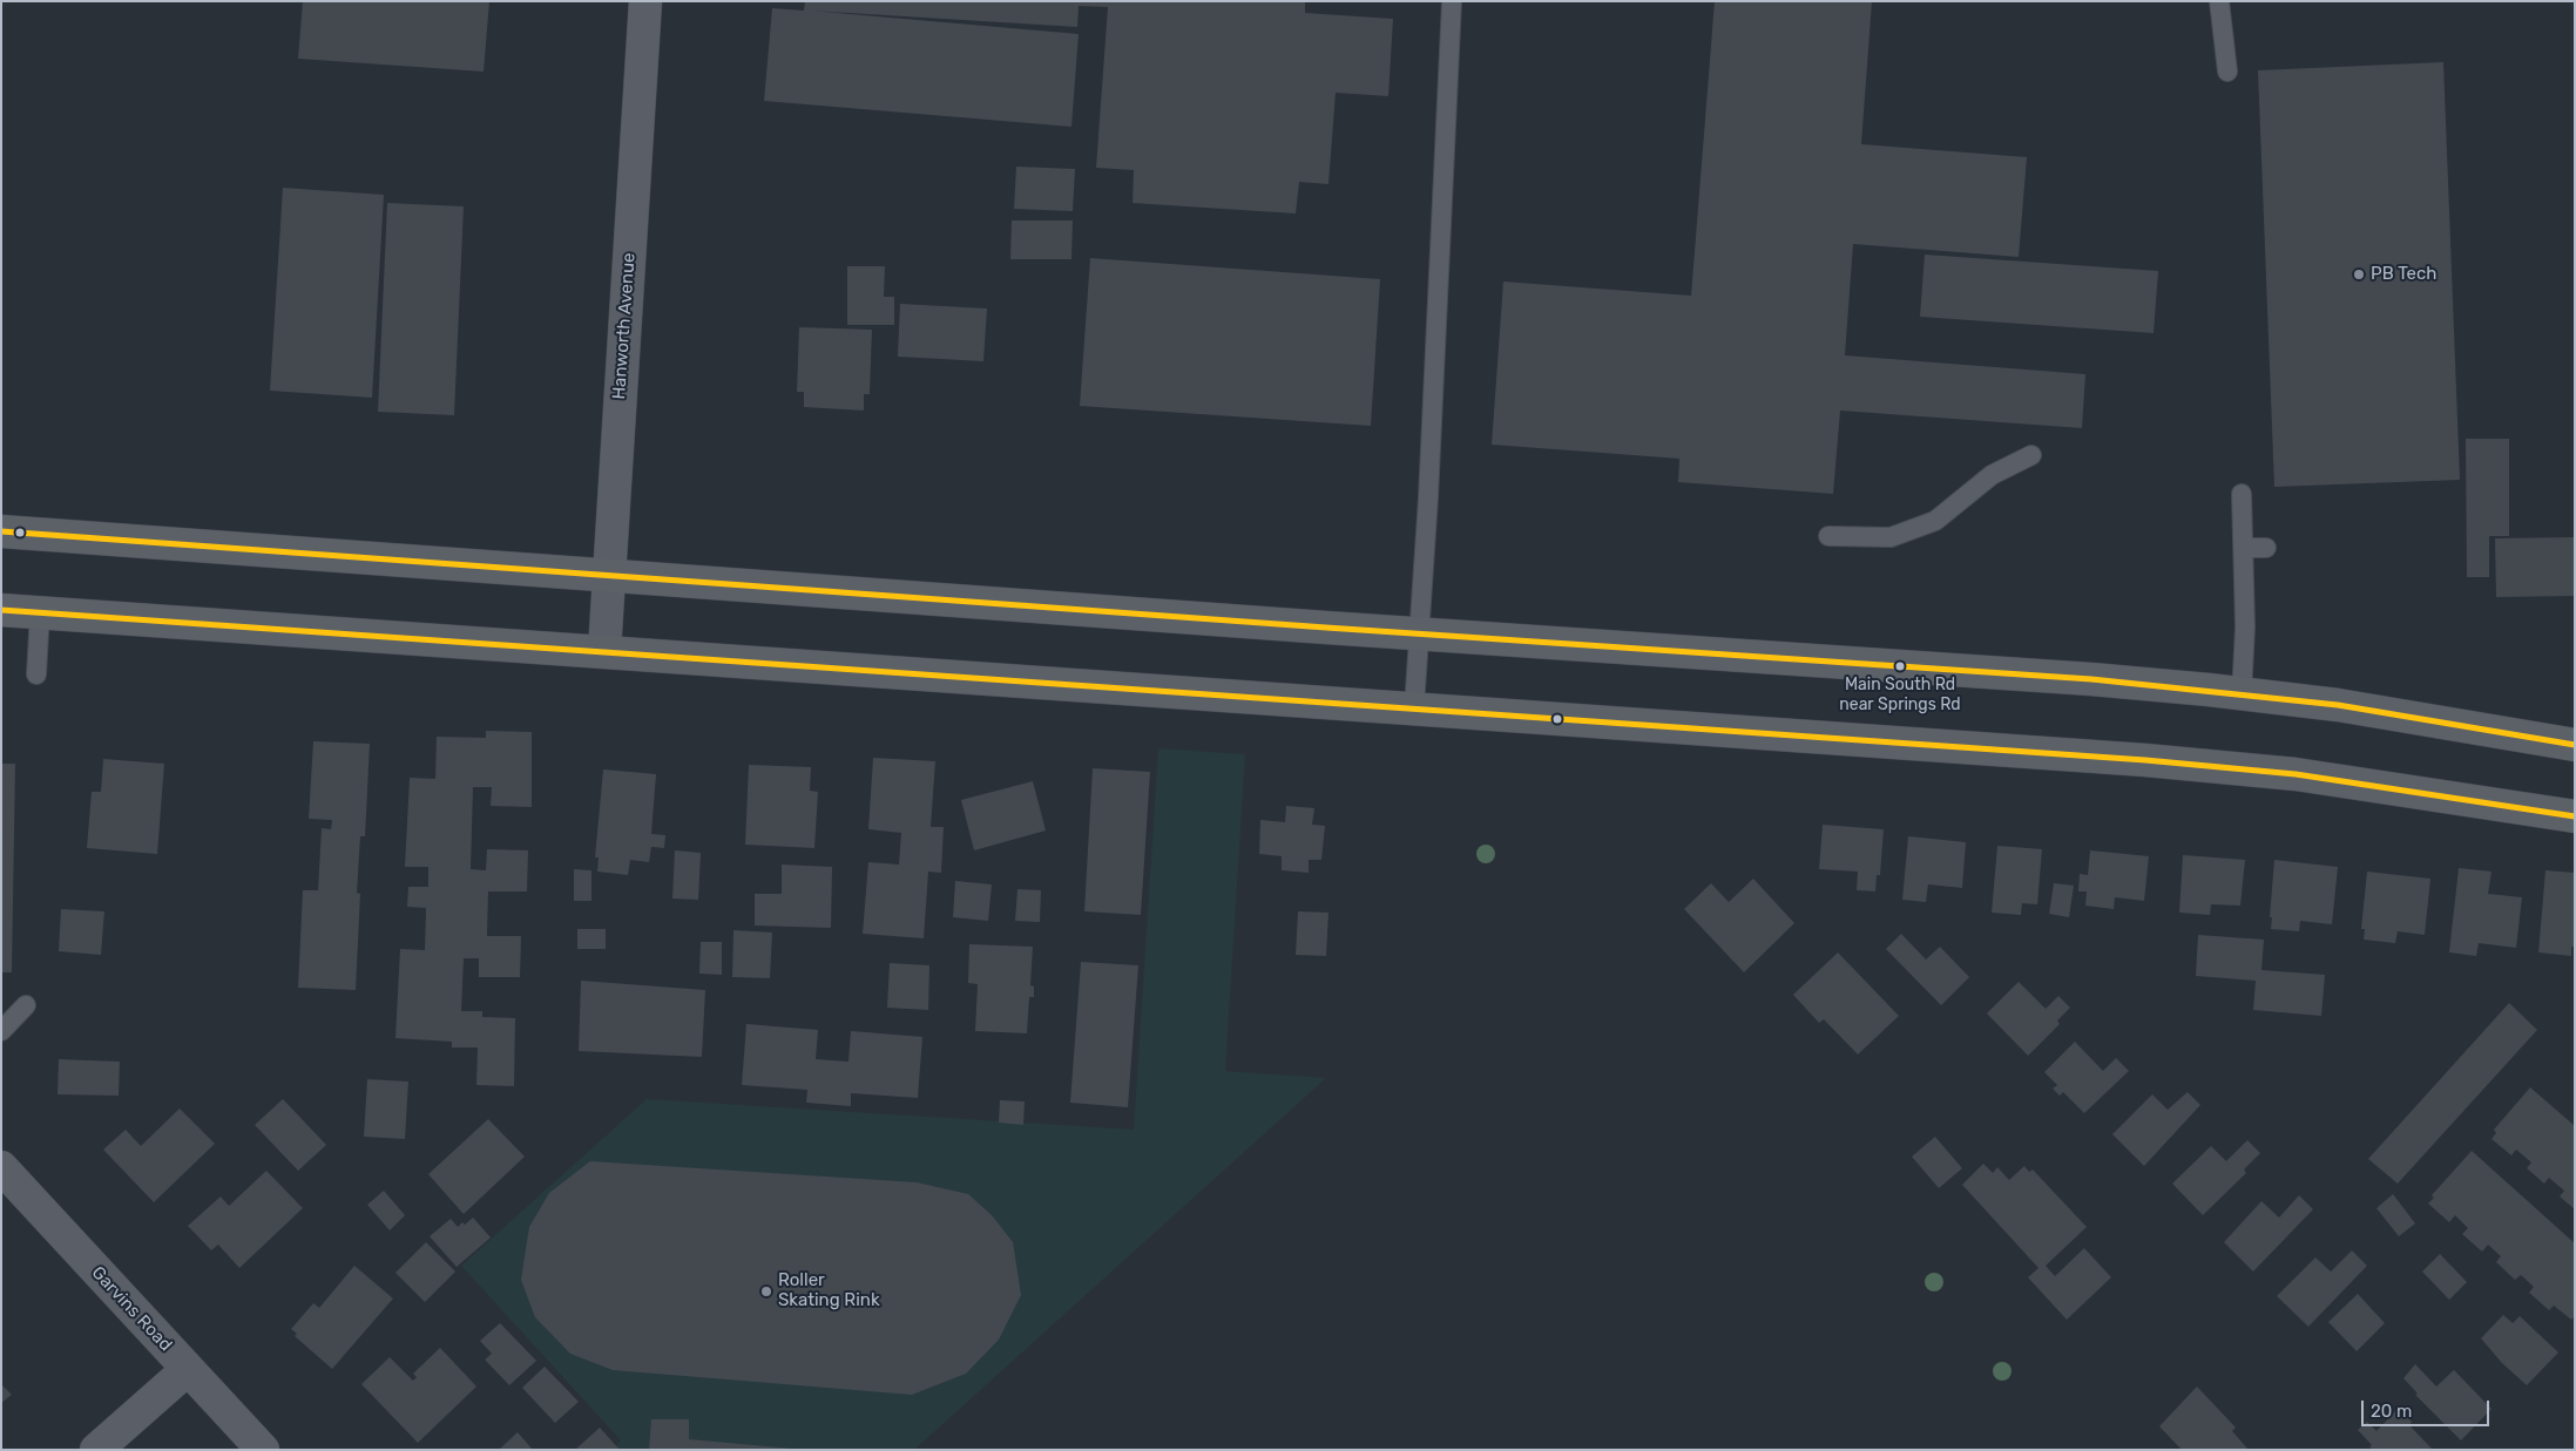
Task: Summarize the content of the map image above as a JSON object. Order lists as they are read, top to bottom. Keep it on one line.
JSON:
{"streets":{"street":["Hanworth Avenue","Garvins Road"]},"places":["PB Tech","Main South Rd near Springs Rd","Roller Skating Rink"],"scale_bar":"20 m"}
